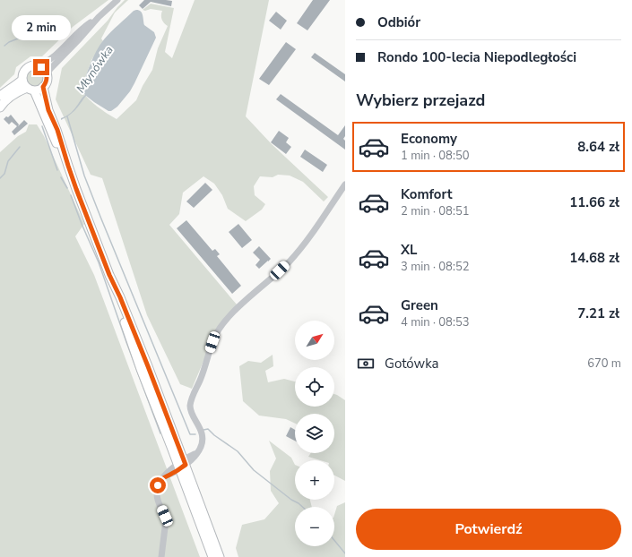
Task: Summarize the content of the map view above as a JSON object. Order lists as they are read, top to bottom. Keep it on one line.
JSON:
{"water":["Młynówka"],"north":"top right","page":{"banner":["Odbiór","Rondo 100-lecia Niepodległości"],"bubble":"2 min","heading":"Wybierz przejazd","list":[{"name":"Economy","note":"1 min · 08:50","value":"8.64 zł"},{"name":"Komfort","note":"2 min · 08:51","value":"11.66 zł"},{"name":"XL","note":"3 min · 08:52","value":"14.68 zł"},{"name":"Green","note":"4 min · 08:53","value":"7.21 zł"}],"map_buttons":["+","−"],"pay":["Gotówka","670 m"],"buttons":"Potwierdź"}}
